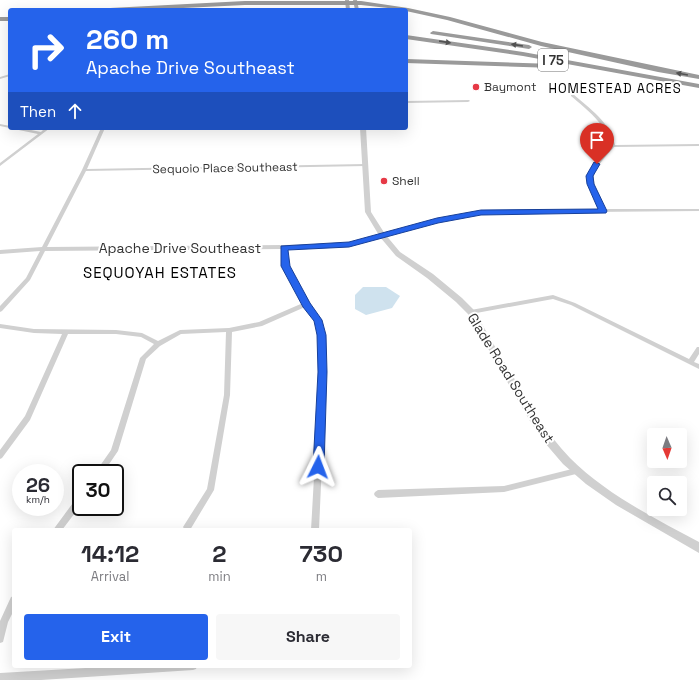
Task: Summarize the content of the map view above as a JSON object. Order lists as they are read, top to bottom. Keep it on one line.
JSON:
{"streets":{"highway":["I 75"],"street":["Sequoio Place Southeast","Apache Drive Southeast","Glade Road Southeast"]},"crossings":[["Sequoio Place Southeast","Glade Road Southeast"],["Apache Drive Southeast","Glade Road Southeast"]],"districts":["HOMESTEAD ACRES","SEQUOYAH ESTATES"],"places":["Baymont","Shell"],"north":"bottom","page":{"turn":["260 m","Apache Drive Southeast"],"then":"Then","speed":"26 km/h","limit":"30","eta":["14:12","Arrival","2","min","730","m"],"buttons":["Exit","Share"]}}
